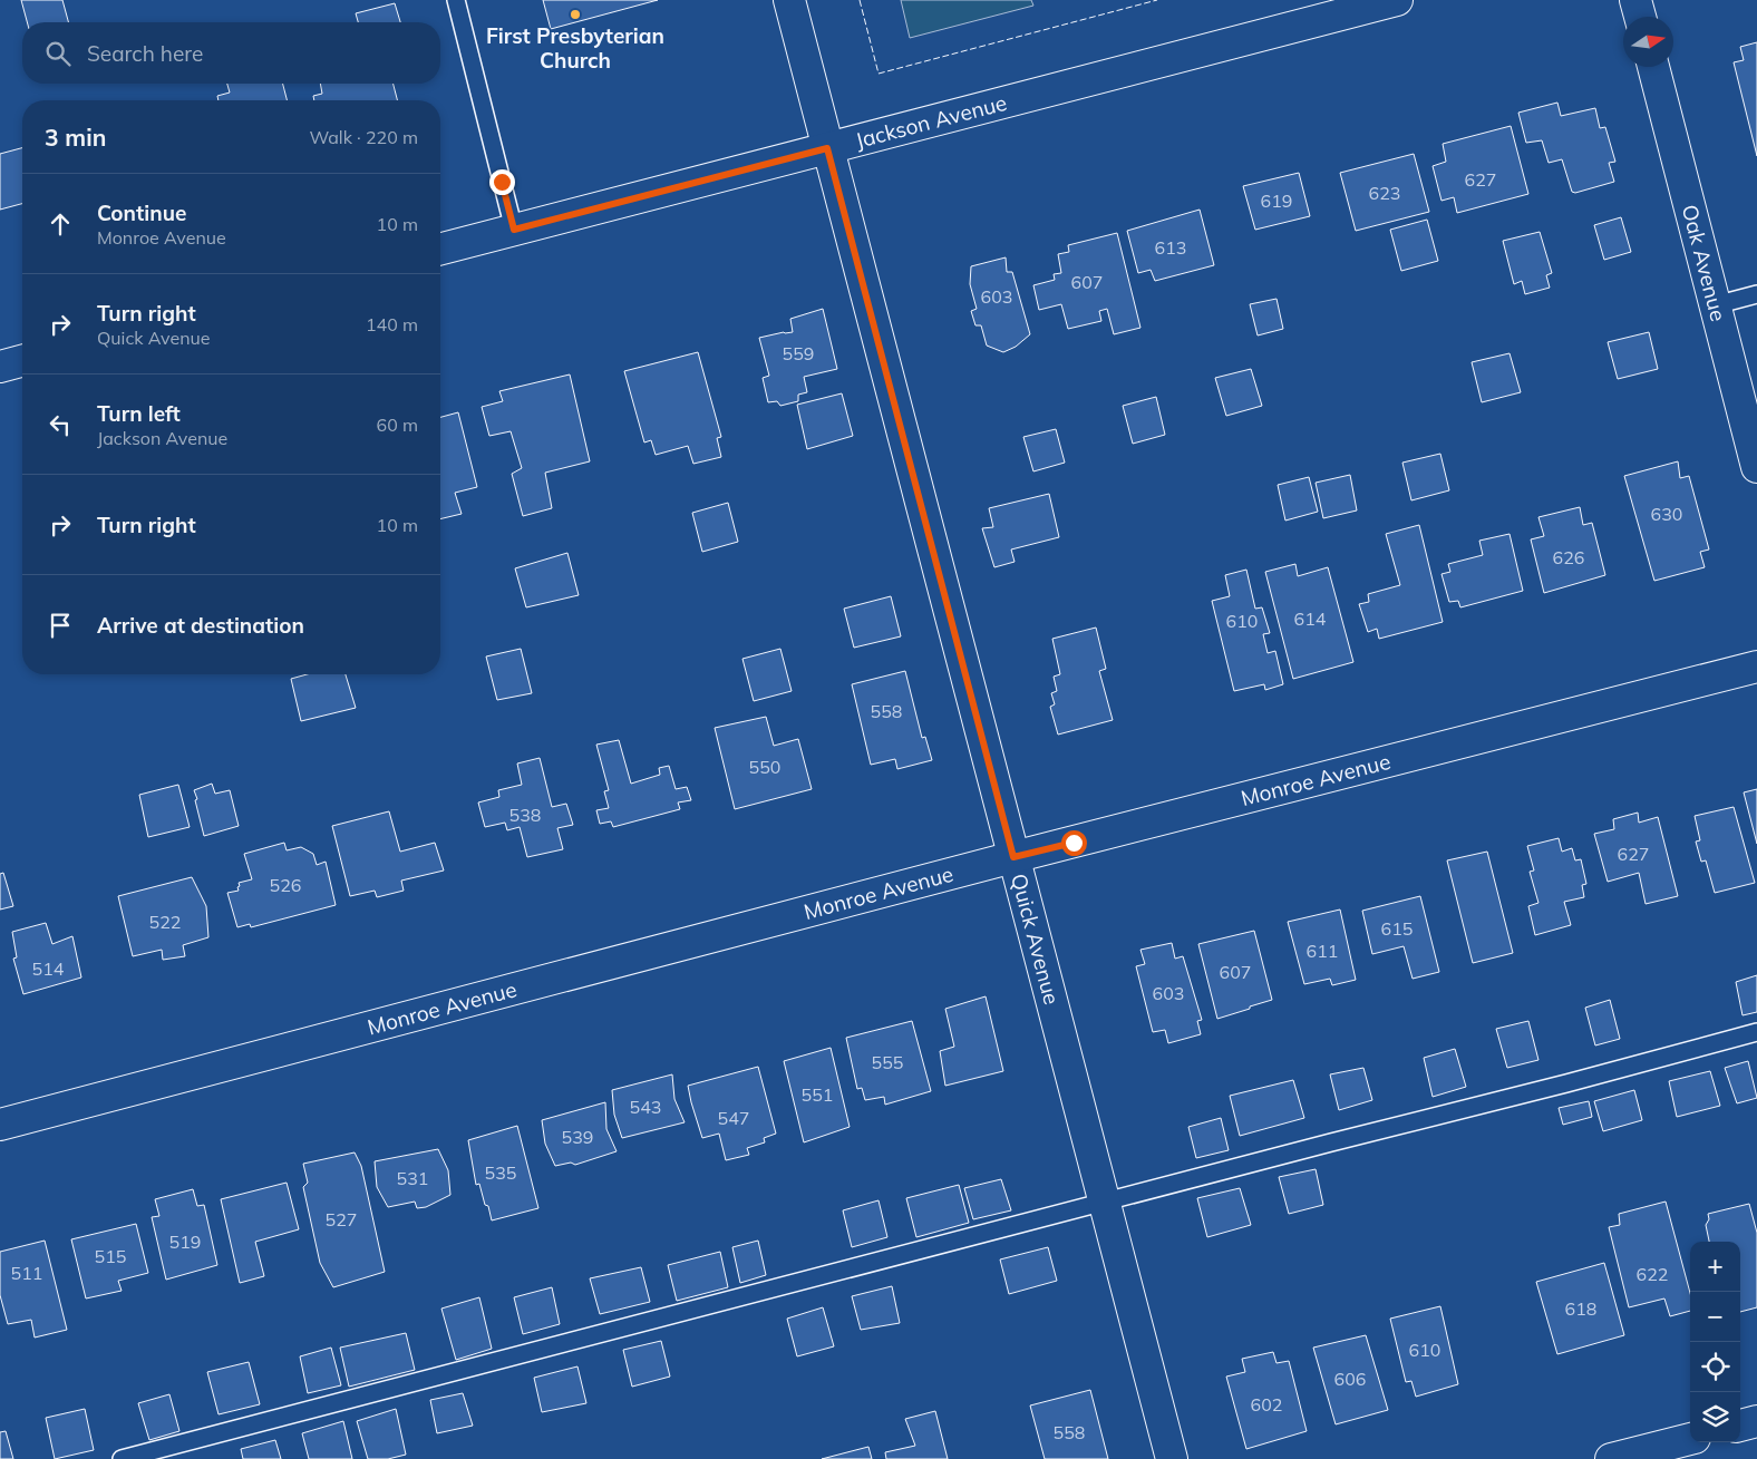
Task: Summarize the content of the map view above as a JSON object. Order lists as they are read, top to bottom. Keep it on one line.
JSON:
{"streets":{"street":["Jackson Avenue","Oak Avenue","Monroe Avenue","Quick Avenue"]},"crossings":[["Jackson Avenue","Quick Avenue"],["Monroe Avenue","Quick Avenue"]],"places":["First Presbyterian Church"],"house_numbers":["627","623","619","613","607","603","559","630","626","614","610","558","550","538","627","526","522","615","611","514","607","603","555","551","543","547","539","535","531","527","519","515","511","622","618","610","606","602","558"],"north":"right","page":{"search":"Search here","heading":["3 min","Walk · 220 m"],"list":[["Continue","Monroe Avenue","10 m"],["Turn right","Quick Avenue","140 m"],["Turn left","Jackson Avenue","60 m"],["Turn right","10 m"],"Arrive at destination"],"map_buttons":["+","−"]}}
